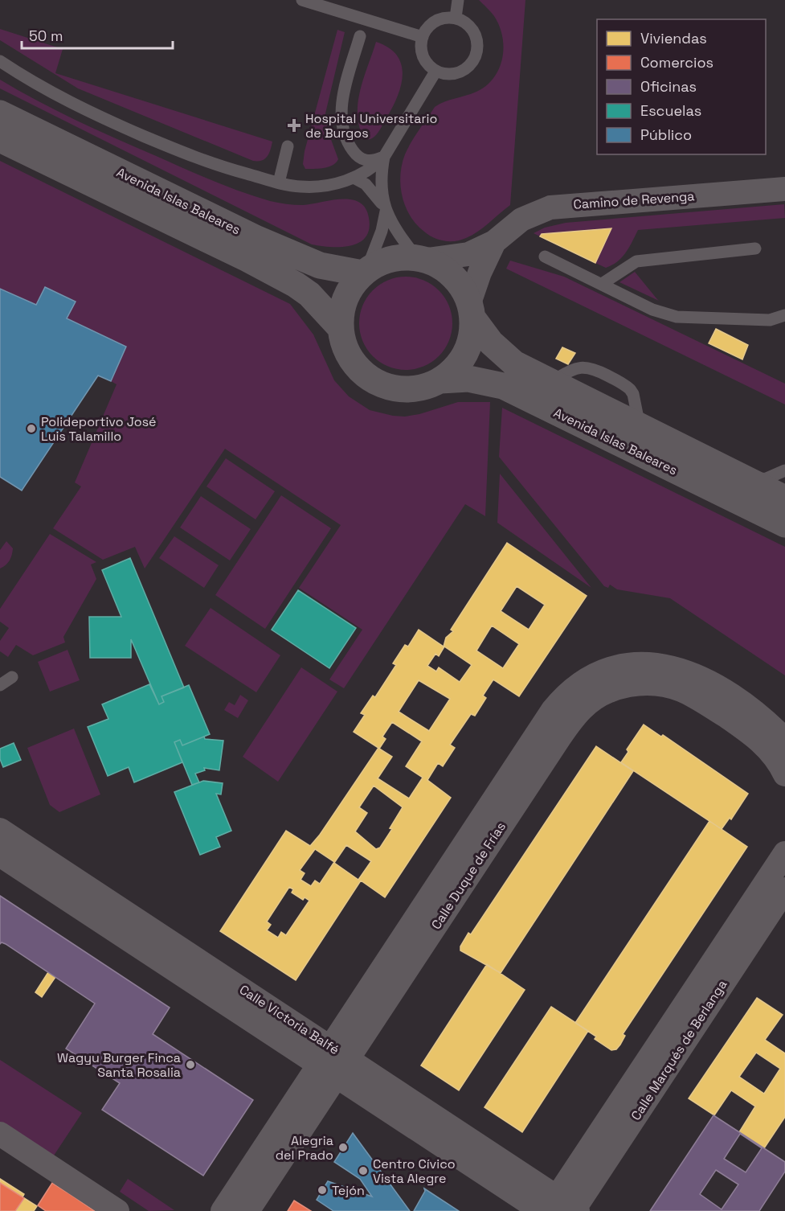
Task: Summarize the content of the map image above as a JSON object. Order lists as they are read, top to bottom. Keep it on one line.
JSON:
{"streets":{"main road":["Avenida Islas Baleares"],"street":["Camino de Revenga","Calle Duque de Frías","Calle Victoria Balfé","Calle Marqués de Berlanga"]},"crossings":[["Camino de Revenga","Avenida Islas Baleares"],["Calle Duque de Frías","Calle Victoria Balfé"],["Calle Victoria Balfé","Calle Marqués de Berlanga"]],"places":{"health":["Hospital Universitario de Burgos"],"other":["Polideportivo José Luis Talamillo","Wagyu Burger Finca Santa Rosalia","Alegria del Prado","Centro Cívico Vista Alegre","Tejón"]},"legend":["Viviendas","Comercios","Oficinas","Escuelas","Público"],"scale_bar":"50 m"}
